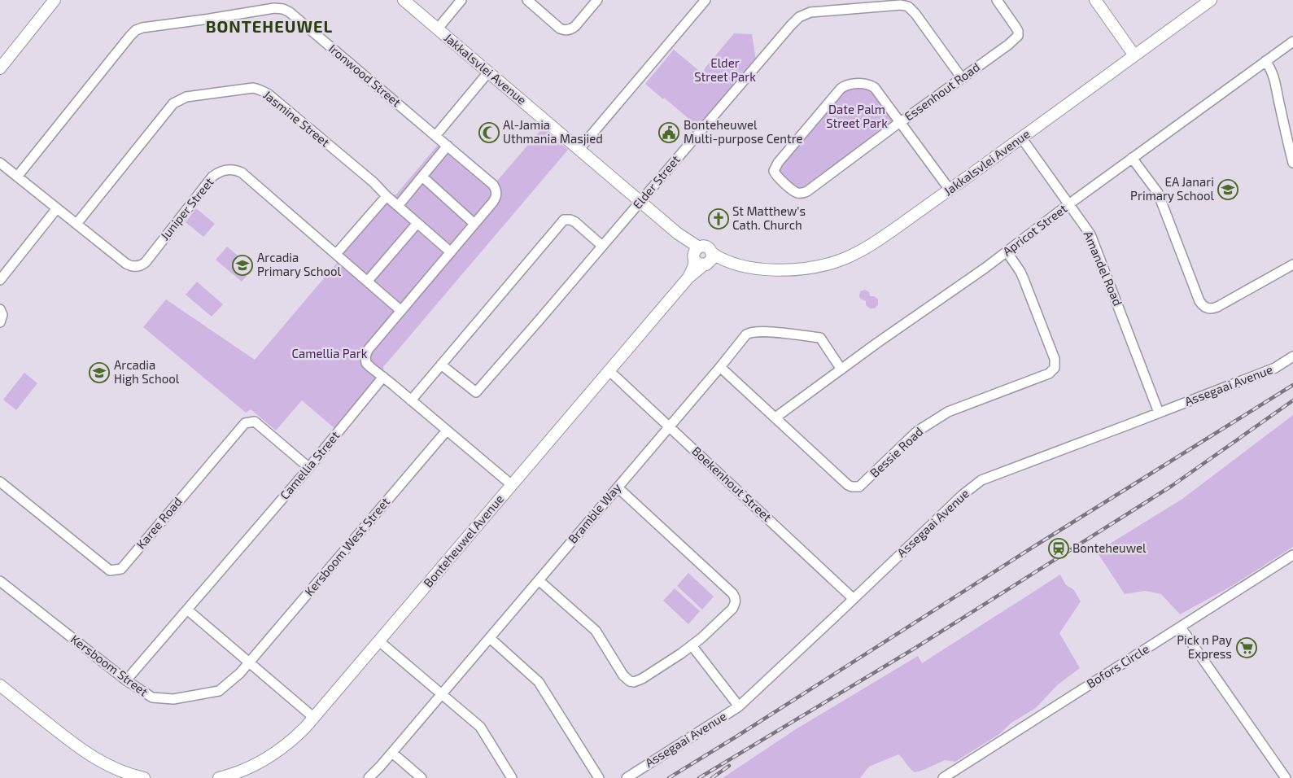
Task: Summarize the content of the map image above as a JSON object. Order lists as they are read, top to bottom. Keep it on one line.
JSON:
{"streets":{"street":["Jakkalsvlei Avenue","Ironwood Street","Essenhout Road","Jasmine Street","Elder Street","Juniper Street","Apricot Street","Amandel Road","Assegaai Avenue","Bessie Road","Camellia Street","Boekenhout Street","Bramble Way","Karee Road","Bonteheuwel Avenue","Kersboom West Street","Kersboom Street","Bofors Circle"]},"crossings":[["Jakkalsvlei Avenue","Elder Street"],["Jakkalsvlei Avenue","Amandel Road"],["Jakkalsvlei Avenue","Bonteheuwel Avenue"],["Ironwood Street","Juniper Street"],["Essenhout Road","Elder Street"],["Jasmine Street","Juniper Street"],["Apricot Street","Amandel Road"],["Apricot Street","Bessie Road"],["Apricot Street","Bramble Way"],["Amandel Road","Assegaai Avenue"],["Assegaai Avenue","Boekenhout Street"],["Bessie Road","Bramble Way"],["Camellia Street","Karee Road"],["Camellia Street","Kersboom Street"],["Boekenhout Street","Bramble Way"],["Boekenhout Street","Bonteheuwel Avenue"],["Kersboom West Street","Kersboom Street"]],"districts":["BONTEHEUWEL"],"parks":["Elder Street Park","Date Palm Street Park","Camellia Park"],"places":{"mosque":["Al-Jamia Uthmania Masjied"],"public building":["Bonteheuwel Multi-purpose Centre"],"school or university":["EA Janari Primary School","Arcadia Primary School","Arcadia High School"],"church":["St Matthew's Cath. Church"],"station":["Bonteheuwel"],"supermarket":["Pick n Pay Express"]}}
